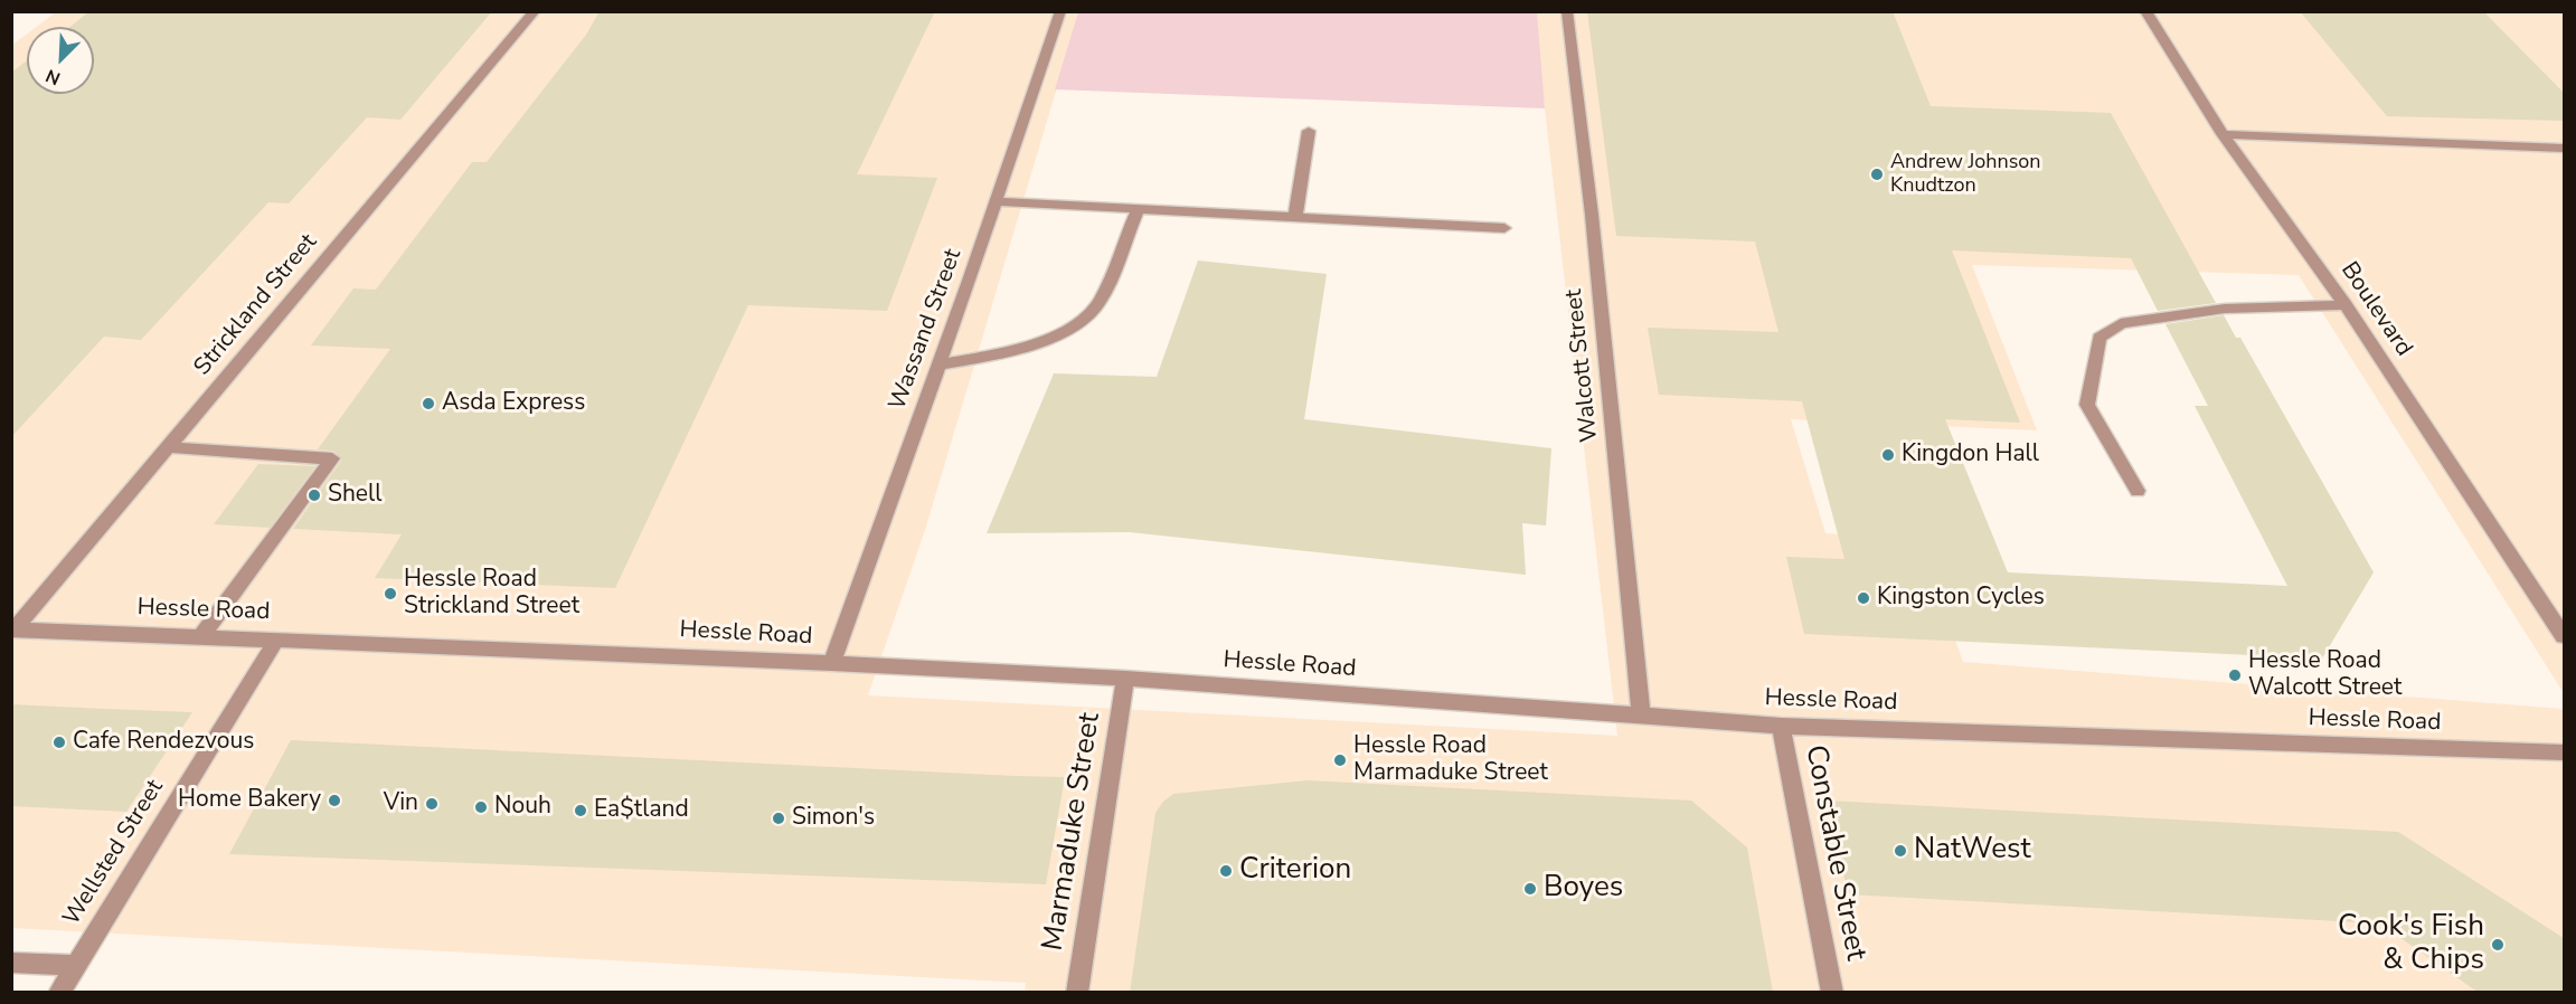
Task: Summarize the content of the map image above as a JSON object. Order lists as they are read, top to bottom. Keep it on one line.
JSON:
{"streets":{"street":["Strickland Street","Boulevard","Wassand Street","Walcott Street","Hessle Road","Marmaduke Street","Wellsted Street","Constable Street"]},"crossings":[["Strickland Street","Hessle Road"],["Wassand Street","Hessle Road"],["Walcott Street","Hessle Road"],["Hessle Road","Marmaduke Street"],["Hessle Road","Wellsted Street"],["Hessle Road","Constable Street"]],"places":["Andrew Johnson Knudtzon","Asda Express","Kingdon Hall","Shell","Hessle Road Strickland Street","Kingston Cycles","Hessle Road Walcott Street","Cafe Rendezvous","Hessle Road Marmaduke Street","Home Bakery","Vin","Nouh","Ea$tland","Simon's","NatWest","Criterion","Boyes","Cook's Fish & Chips"],"north":"bottom left"}
